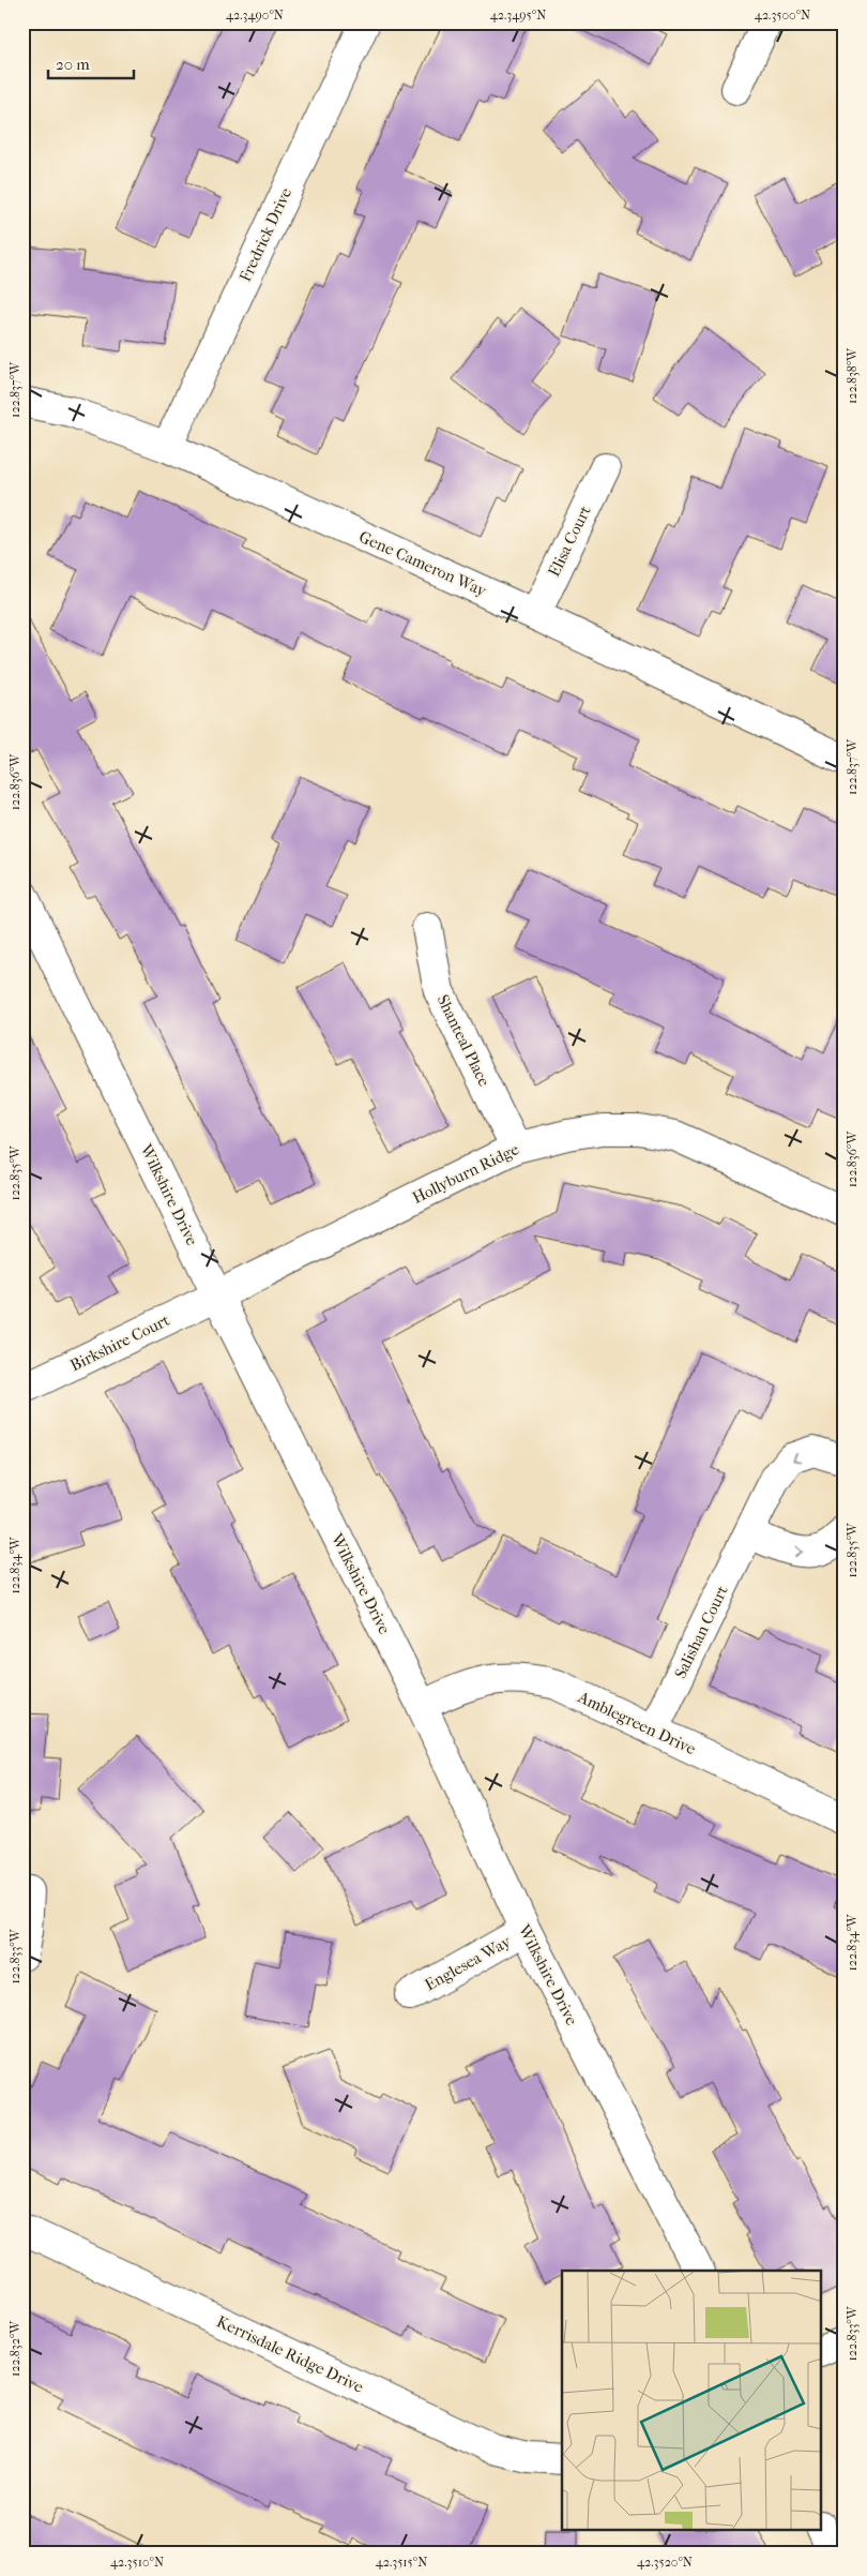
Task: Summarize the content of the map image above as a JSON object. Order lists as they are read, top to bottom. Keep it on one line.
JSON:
{"streets":{"street":["Fredrick Drive","Elisa Court","Gene Cameron Way","Shanteal Place","Hollyburn Ridge","Wilkshire Drive","Birkshire Court","Salishan Court","Amblegreen Drive","Englesea Way","Kerrisdale Ridge Drive"]},"crossings":[["Fredrick Drive","Gene Cameron Way"],["Elisa Court","Gene Cameron Way"],["Shanteal Place","Hollyburn Ridge"],["Hollyburn Ridge","Wilkshire Drive"],["Hollyburn Ridge","Birkshire Court"],["Wilkshire Drive","Birkshire Court"],["Wilkshire Drive","Amblegreen Drive"],["Wilkshire Drive","Englesea Way"],["Salishan Court","Amblegreen Drive"]],"scale_bar":"20 m","coordinates":["42.3490°N","42.3495°N","42.3500°N","122.838°W","122.837°W","122.836°W","122.835°W","122.834°W","122.833°W","122.832°W","42.3510°N","42.3515°N","42.3520°N"]}
